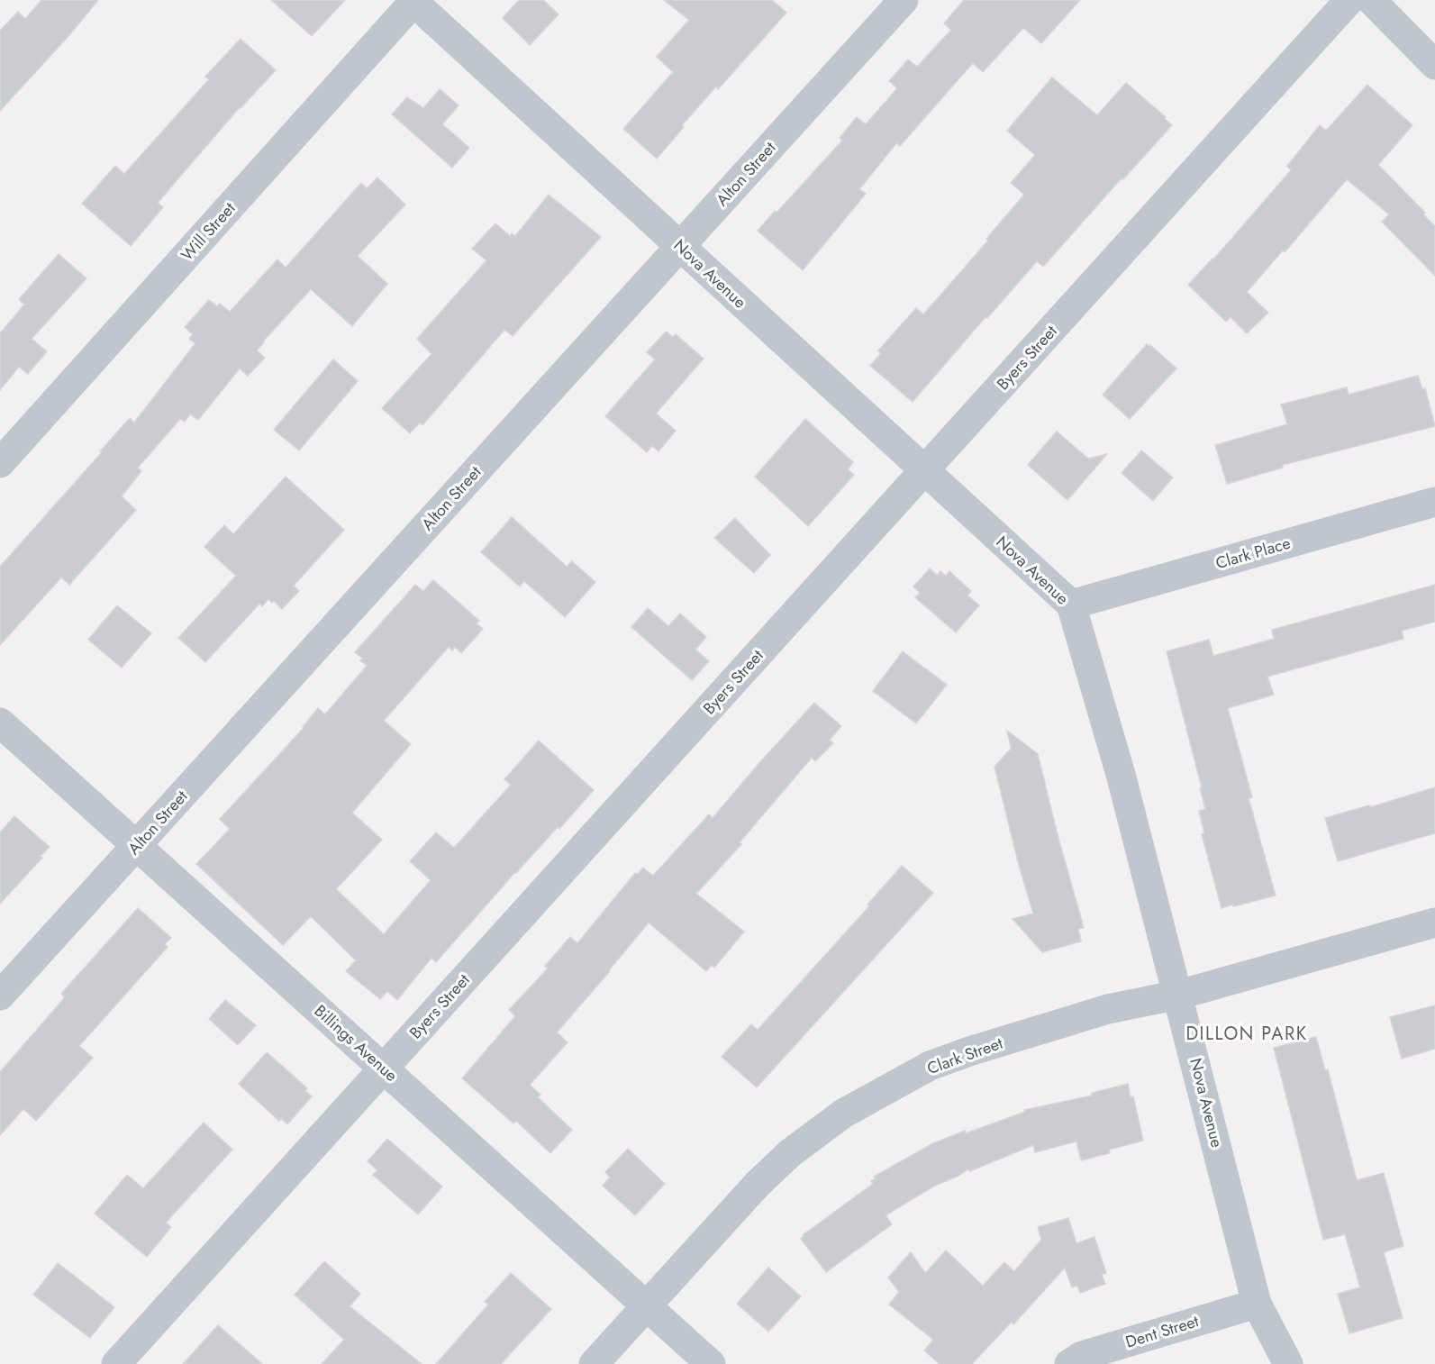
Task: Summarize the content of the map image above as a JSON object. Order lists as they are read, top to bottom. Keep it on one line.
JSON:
{"streets":{"street":["Alton Street","Will Street","Nova Avenue","Byers Street","Clark Place","Billings Avenue","Clark Street","Dent Street"]},"crossings":[["Alton Street","Nova Avenue"],["Alton Street","Billings Avenue"],["Will Street","Nova Avenue"],["Nova Avenue","Byers Street"],["Nova Avenue","Clark Place"],["Nova Avenue","Clark Street"],["Nova Avenue","Dent Street"],["Byers Street","Billings Avenue"],["Billings Avenue","Clark Street"]],"districts":["DILLON PARK"]}
